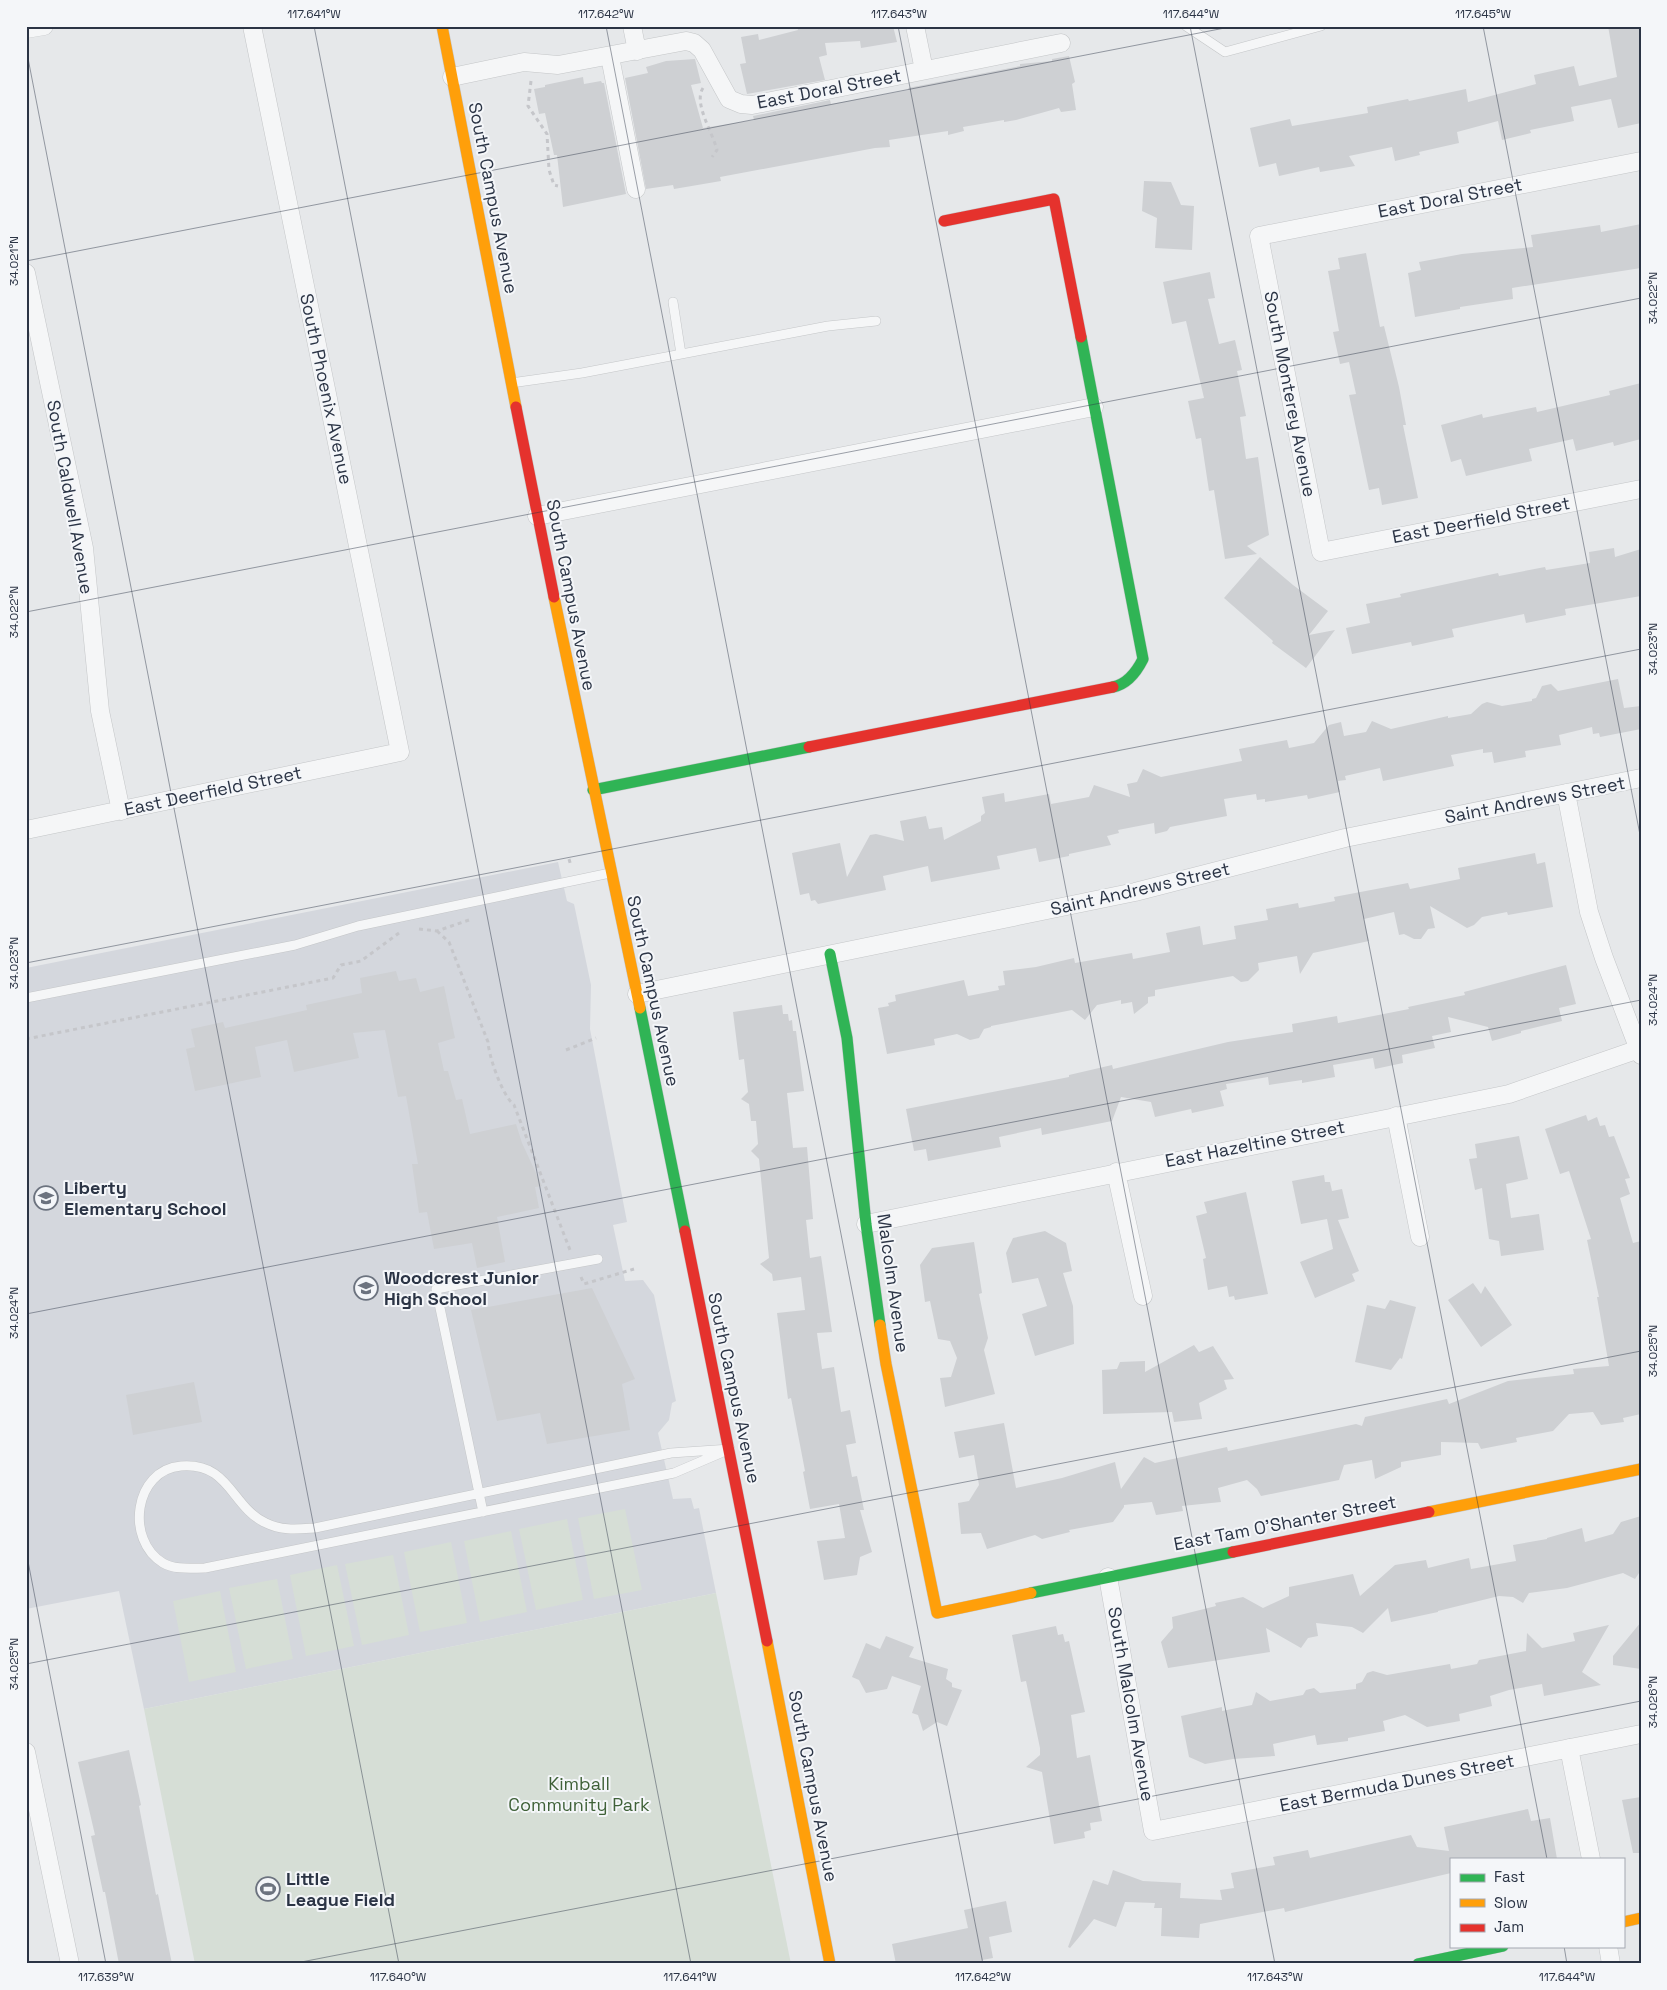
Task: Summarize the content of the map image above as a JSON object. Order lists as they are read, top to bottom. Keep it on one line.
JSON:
{"streets":{"street":["East Doral Street","South Campus Avenue","South Phoenix Avenue","South Monterey Avenue","South Caldwell Avenue","East Deerfield Street","Saint Andrews Street","East Hazeltine Street","Malcolm Avenue","East Tam O'Shanter Street","South Malcolm Avenue","East Bermuda Dunes Street"]},"crossings":[["East Doral Street","South Campus Avenue"],["East Doral Street","South Monterey Avenue"],["South Campus Avenue","Saint Andrews Street"],["South Phoenix Avenue","East Deerfield Street"],["South Monterey Avenue","East Deerfield Street"],["South Caldwell Avenue","East Deerfield Street"],["Saint Andrews Street","Malcolm Avenue"],["East Hazeltine Street","Malcolm Avenue"],["Malcolm Avenue","East Tam O'Shanter Street"],["East Tam O'Shanter Street","South Malcolm Avenue"],["South Malcolm Avenue","East Bermuda Dunes Street"]],"parks":["Kimball Community Park"],"places":{"school or university":["Liberty Elementary School","Woodcrest Junior High School"],"sports":["Little League Field"]},"legend":["Fast","Slow","Jam"],"coordinates":["117.641°W","117.642°W","117.643°W","117.644°W","117.645°W","34.021°N","34.022°N","34.023°N","34.024°N","34.025°N","34.026°N","117.639°W","117.640°W"]}
